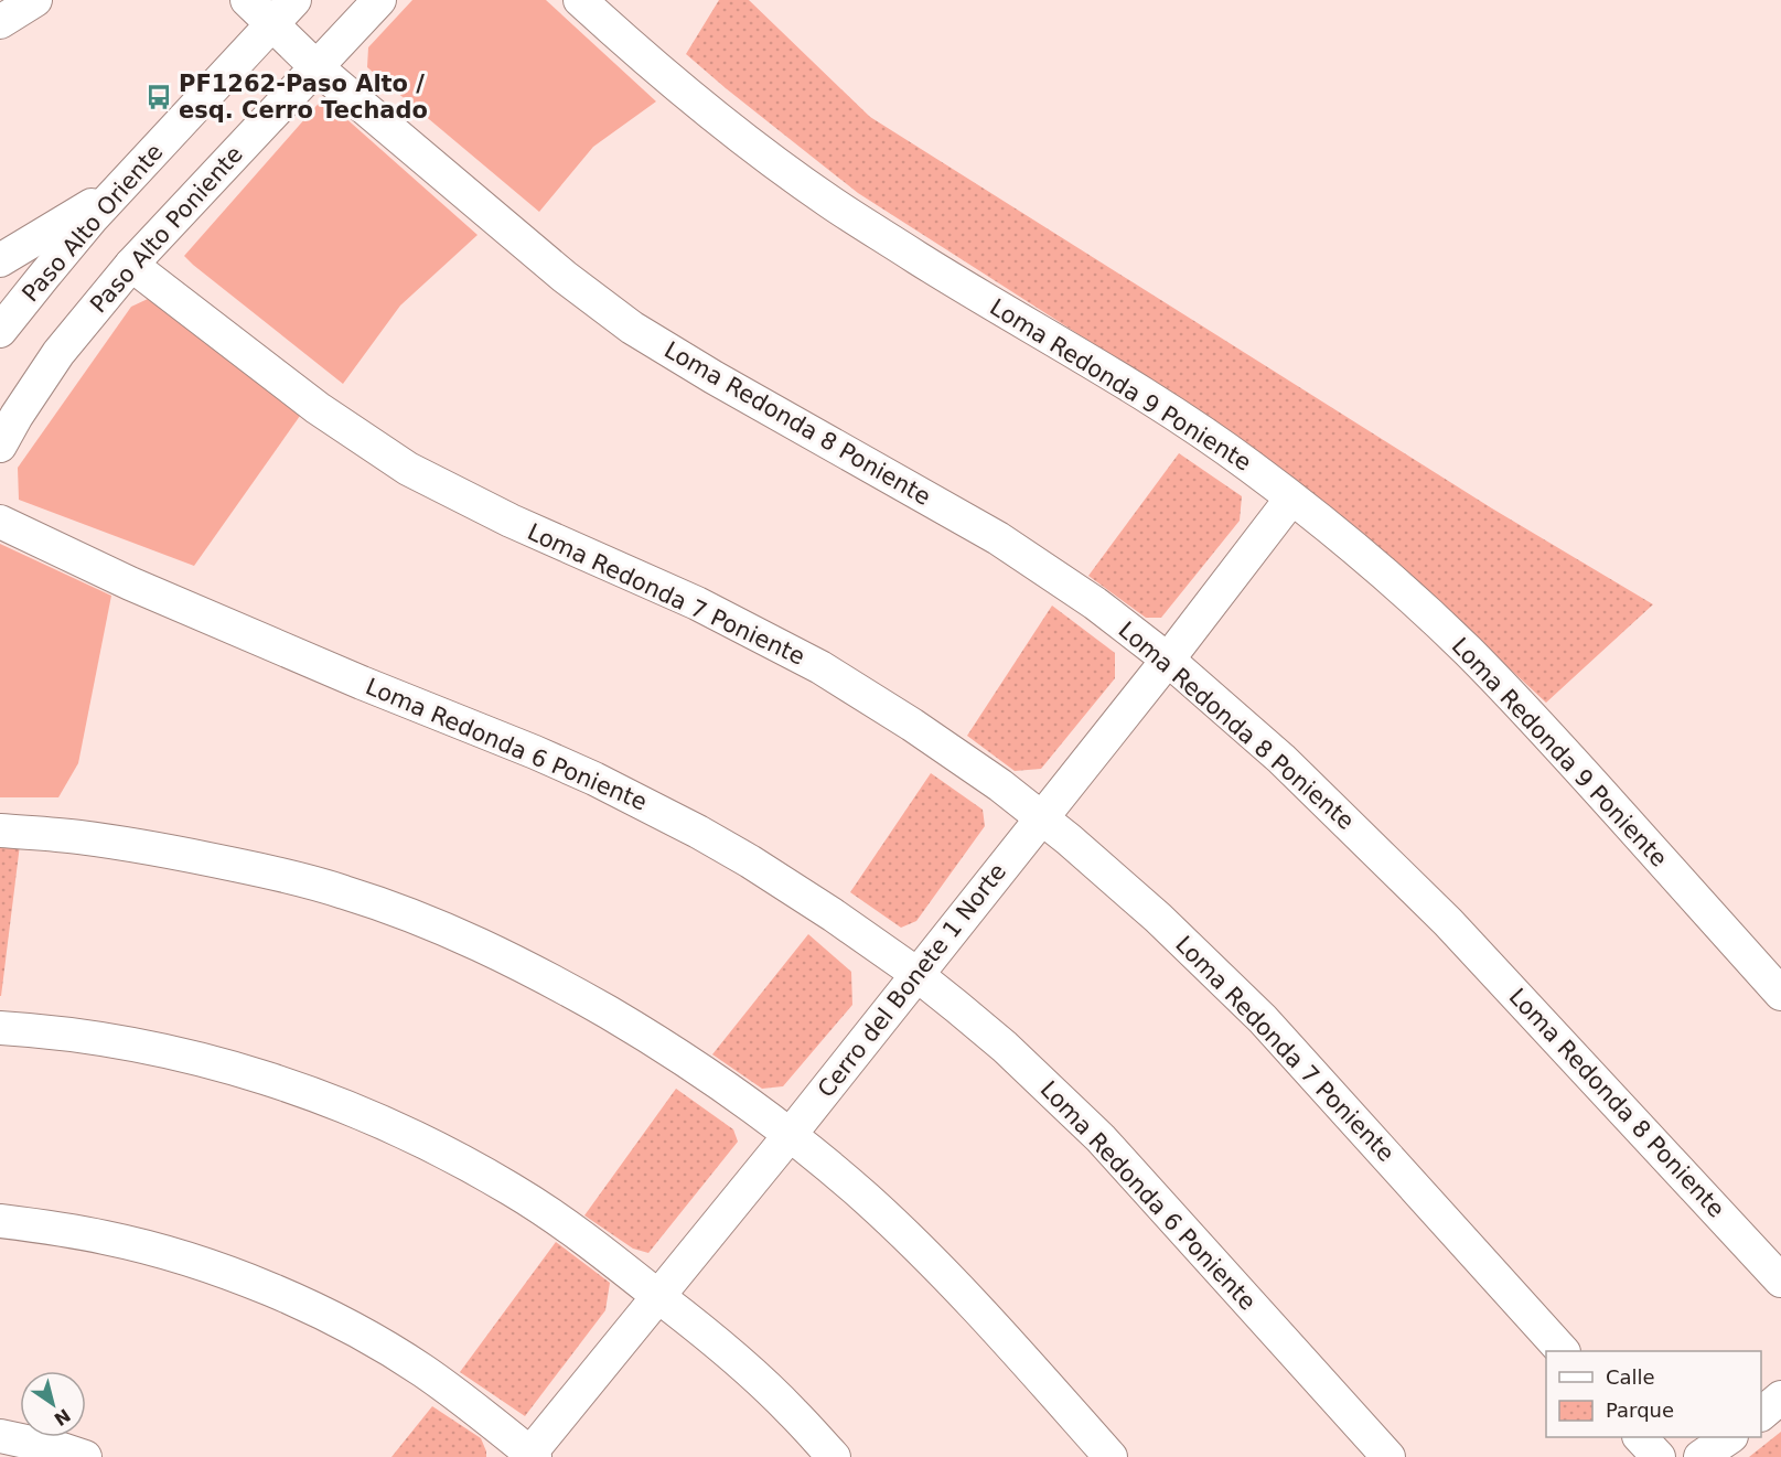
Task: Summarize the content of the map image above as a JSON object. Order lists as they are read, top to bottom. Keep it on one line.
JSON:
{"streets":{"street":["Paso Alto Oriente","Paso Alto Poniente","Loma Redonda 9 Poniente","Loma Redonda 8 Poniente","Loma Redonda 7 Poniente","Loma Redonda 6 Poniente","Cerro del Bonete 1 Norte"]},"crossings":[["Paso Alto Oriente","Loma Redonda 8 Poniente"],["Paso Alto Poniente","Loma Redonda 8 Poniente"],["Paso Alto Poniente","Loma Redonda 7 Poniente"],["Loma Redonda 9 Poniente","Cerro del Bonete 1 Norte"],["Loma Redonda 8 Poniente","Cerro del Bonete 1 Norte"],["Loma Redonda 7 Poniente","Cerro del Bonete 1 Norte"],["Loma Redonda 6 Poniente","Cerro del Bonete 1 Norte"]],"places":{"bus stop":["PF1262-Paso Alto / esq. Cerro Techado"]},"legend":["Calle","Parque"],"north":"bottom right"}
